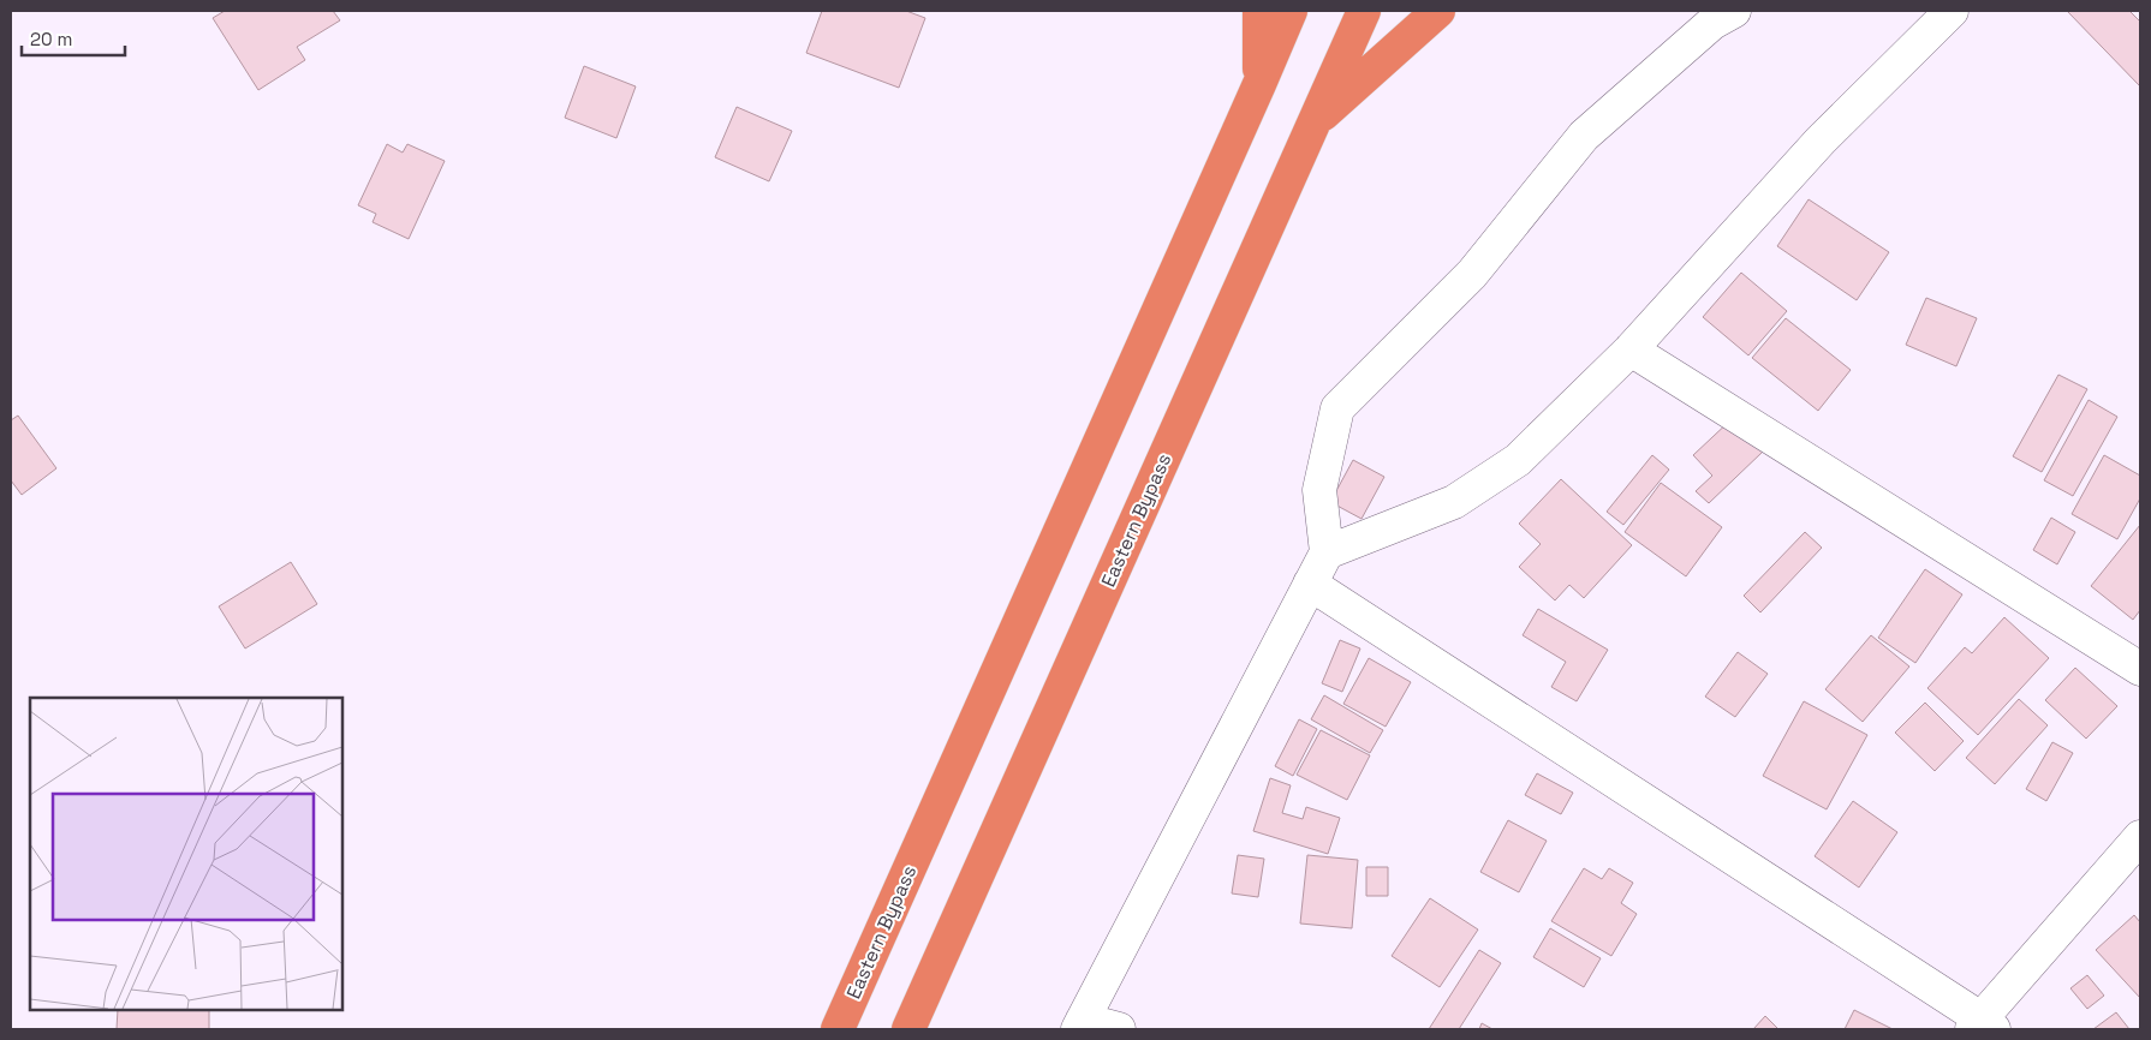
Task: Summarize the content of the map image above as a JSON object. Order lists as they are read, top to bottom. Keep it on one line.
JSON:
{"streets":{"highway":["Eastern Bypass"]},"scale_bar":"20 m"}
